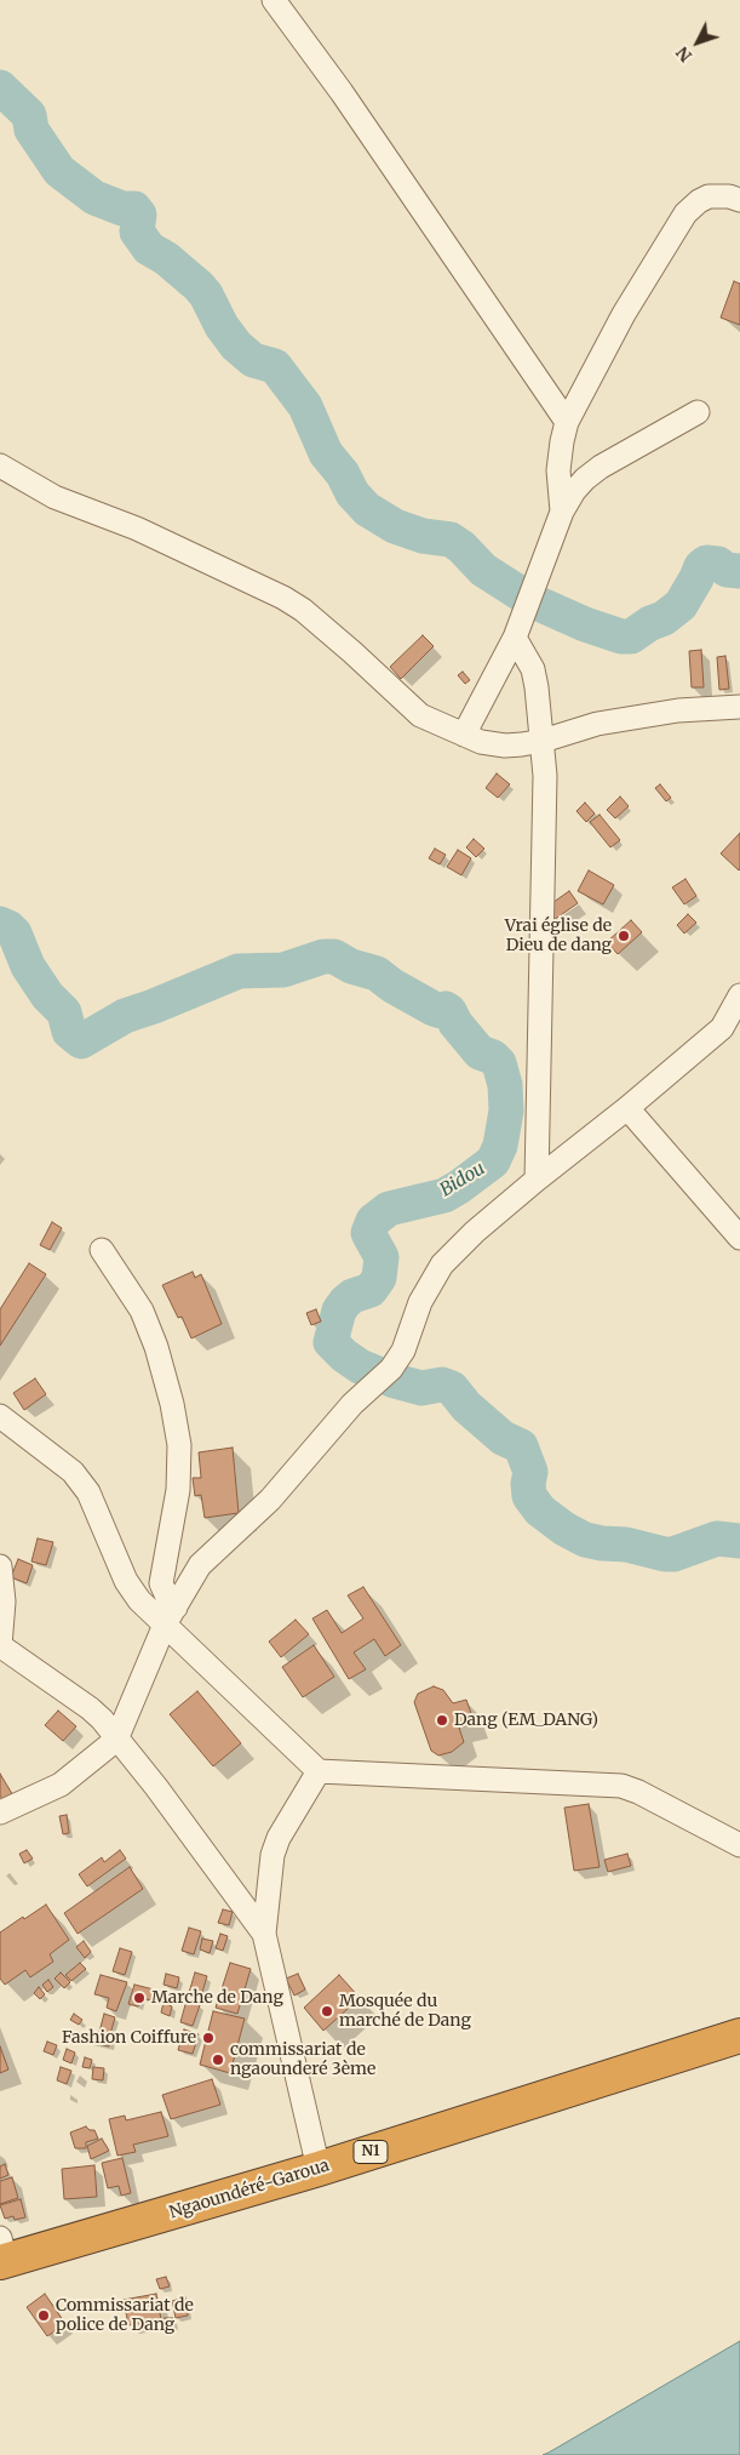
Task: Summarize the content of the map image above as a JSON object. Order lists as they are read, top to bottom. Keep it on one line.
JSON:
{"streets":{"highway":["N1","Ngaoundéré-Garoua"]},"water":["Bidou"],"places":["Vrai église de Dieu de dang","Dang (EM_DANG)","Marche de Dang","Mosquée du marché de Dang","Fashion Coiffure","commissariat de ngaounderé 3ème","Commissariat de police de Dang"],"north":"bottom left"}
